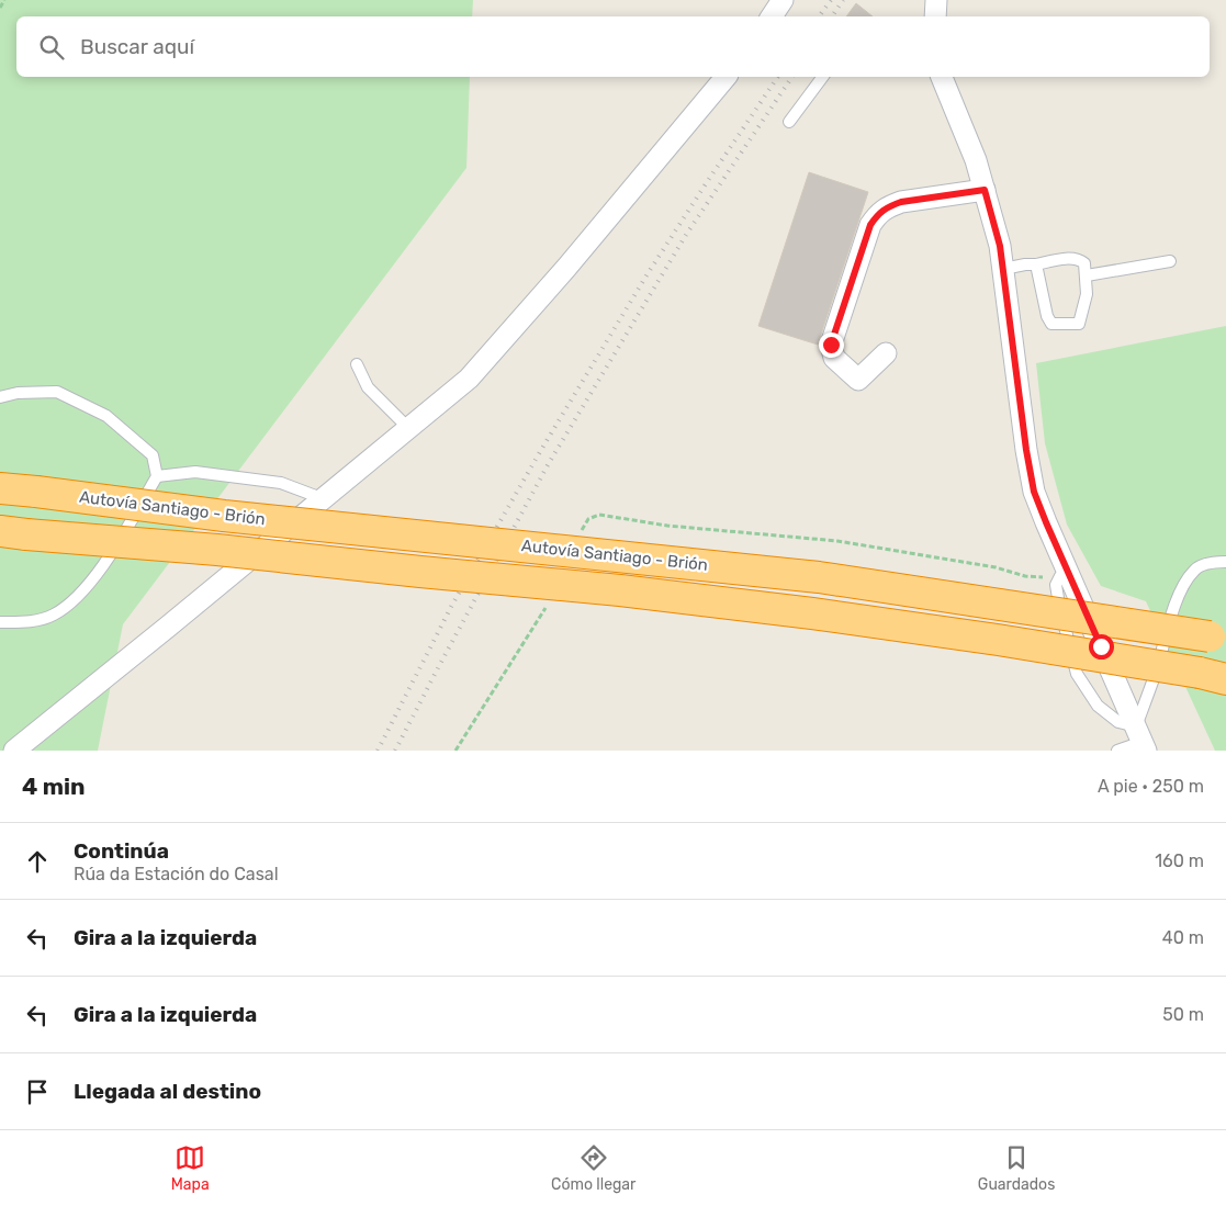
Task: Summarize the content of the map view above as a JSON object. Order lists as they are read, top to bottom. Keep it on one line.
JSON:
{"streets":{"highway":["Autovía Santiago - Brión"]},"page":{"search":"Buscar aquí","heading":["4 min","A pie · 250 m"],"list":[["Continúa","Rúa da Estación do Casal","160 m"],["Gira a la izquierda","40 m"],["Gira a la izquierda","50 m"],"Llegada al destino"],"nav":["Mapa","Cómo llegar","Guardados"]}}
